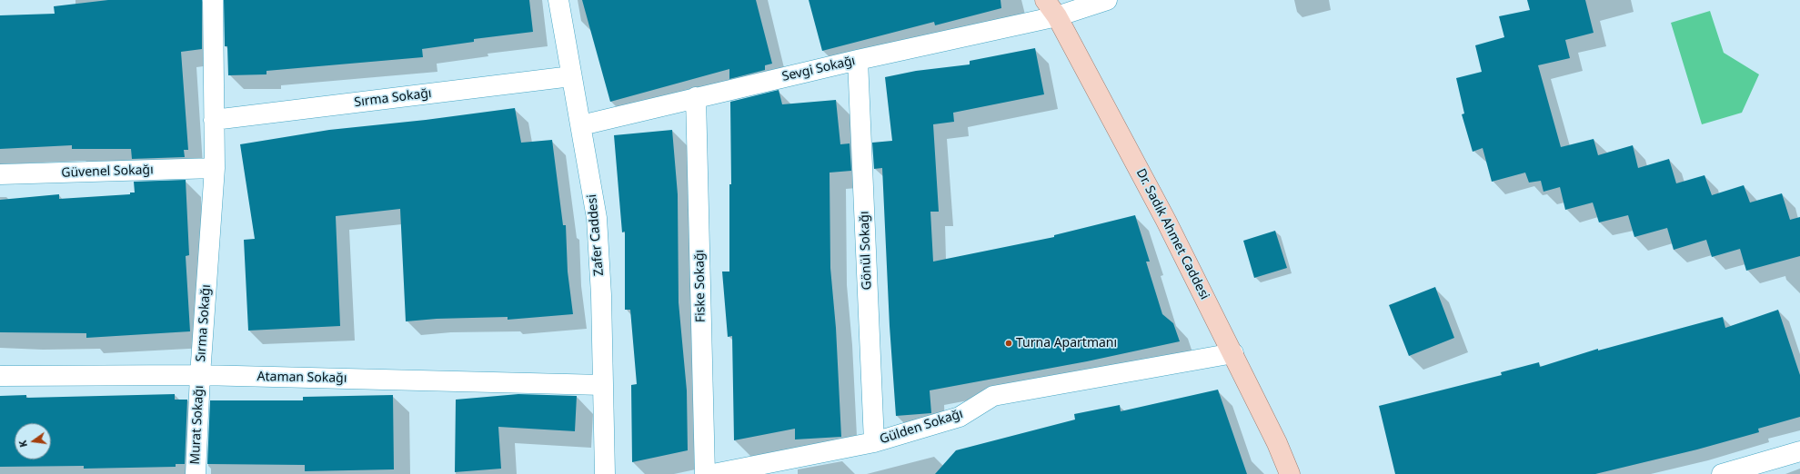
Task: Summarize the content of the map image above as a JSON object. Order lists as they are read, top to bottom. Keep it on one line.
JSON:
{"streets":{"main road":["Dr. Sadık Ahmet Caddesi"],"street":["Sevgi Sokağı","Sırma Sokağı","Güvenel Sokağı","Zafer Caddesi","Gönül Sokağı","Fiske Sokağı","Ataman Sokağı","Murat Sokağı","Gülden Sokağı"]},"crossings":[["Sevgi Sokağı","Dr. Sadık Ahmet Caddesi"],["Sevgi Sokağı","Zafer Caddesi"],["Sevgi Sokağı","Gönül Sokağı"],["Sevgi Sokağı","Fiske Sokağı"],["Sırma Sokağı","Güvenel Sokağı"],["Sırma Sokağı","Zafer Caddesi"],["Sırma Sokağı","Ataman Sokağı"],["Sırma Sokağı","Murat Sokağı"],["Dr. Sadık Ahmet Caddesi","Gülden Sokağı"],["Zafer Caddesi","Ataman Sokağı"],["Gönül Sokağı","Gülden Sokağı"],["Ataman Sokağı","Murat Sokağı"]],"places":["Turna Apartmanı"],"north":"left"}
